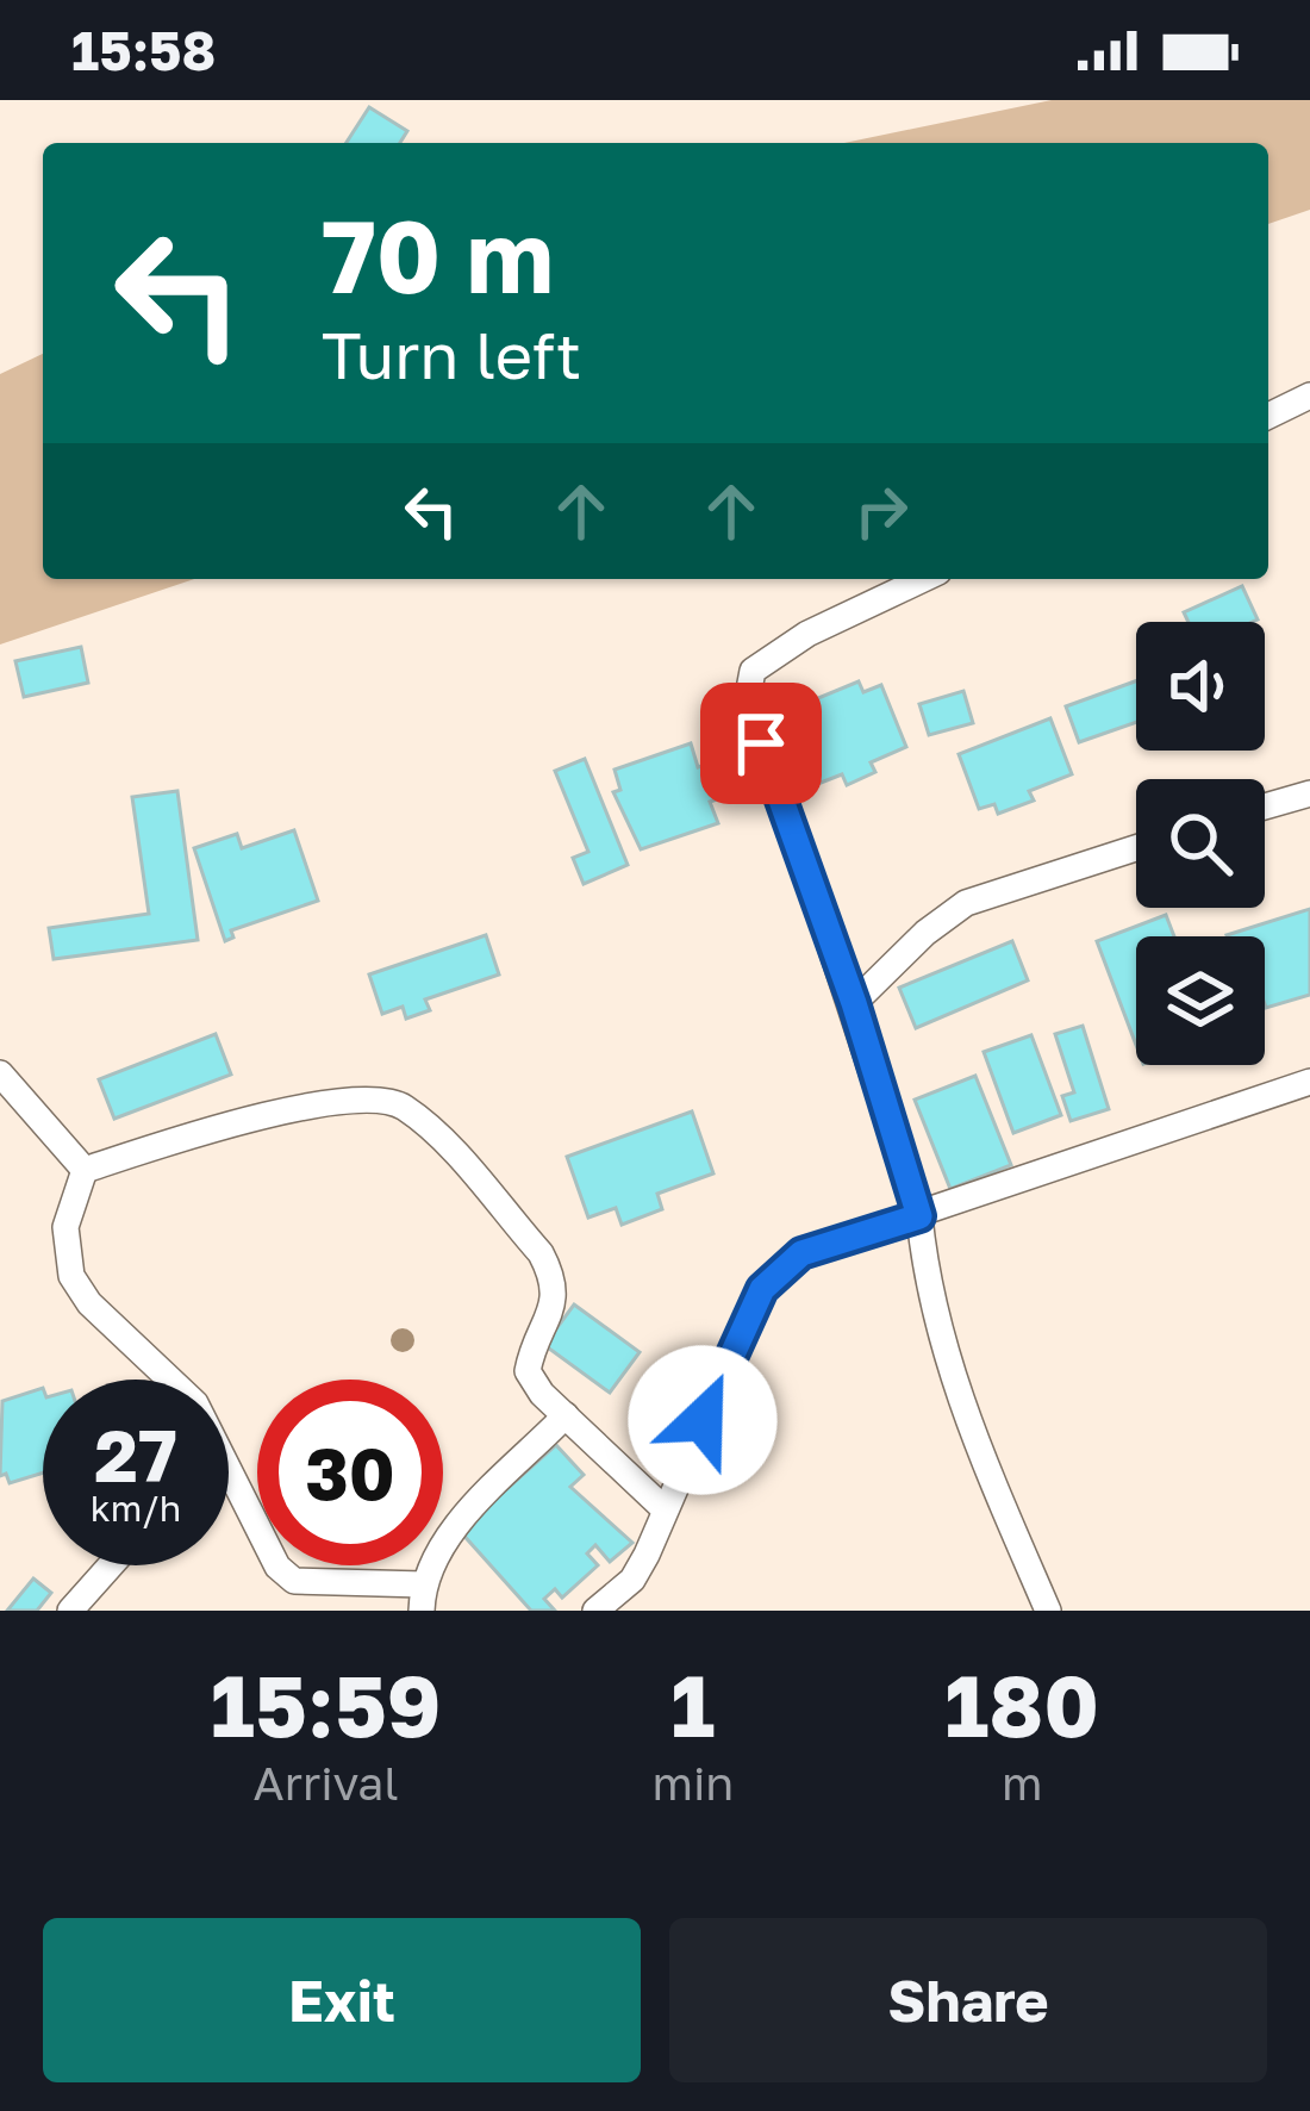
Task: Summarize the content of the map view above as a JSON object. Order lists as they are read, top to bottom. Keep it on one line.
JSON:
{"page":{"status":"15:58","turn":["70 m","Turn left"],"speed":"27 km/h","limit":"30","eta":["15:59","Arrival","1","min","180","m"],"buttons":["Exit","Share"]}}
